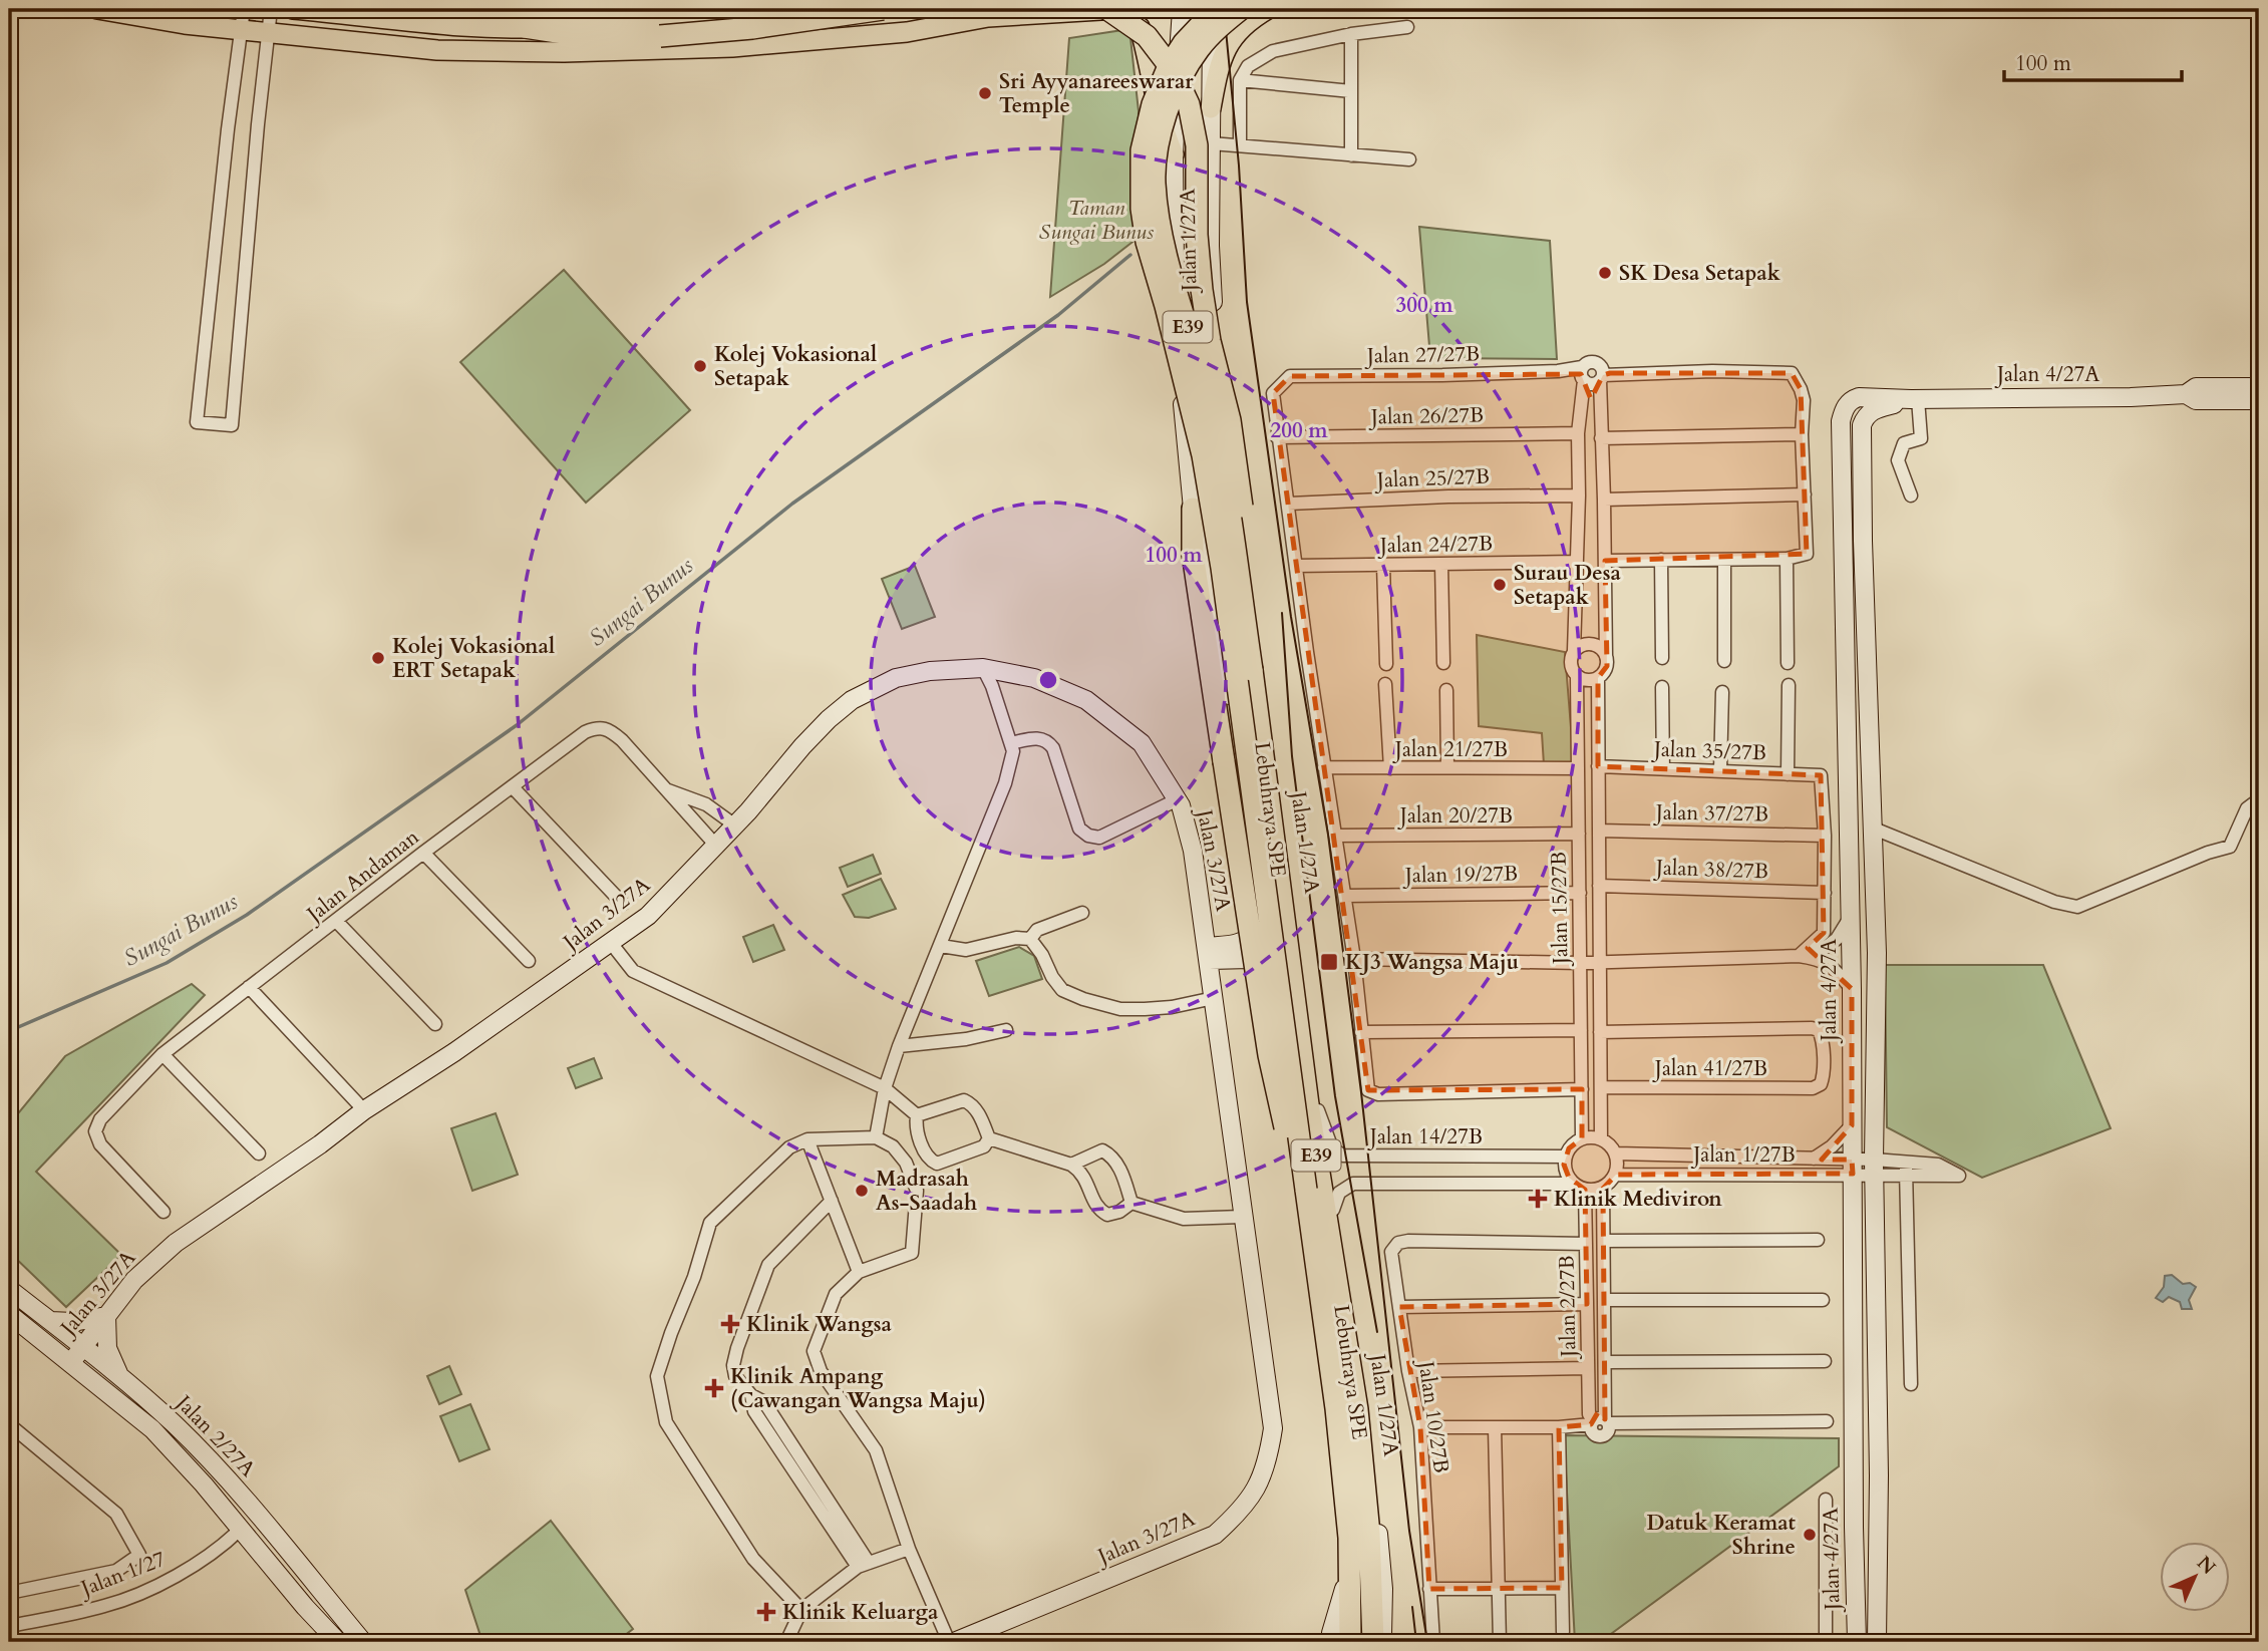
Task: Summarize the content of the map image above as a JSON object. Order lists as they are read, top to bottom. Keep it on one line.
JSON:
{"streets":{"highway":["E39","Lebuhraya SPE"],"street":["Jalan 1/27A","Jalan 27/27B","Jalan 4/27A","Jalan 26/27B","Jalan 25/27B","Jalan 24/27B","Jalan 21/27B","Jalan 35/27B","Jalan 37/27B","Jalan 20/27B","Jalan 3/27A","Jalan 38/27B","Jalan 19/27B","Jalan Andaman","Jalan 15/27B","Jalan 41/27B","Jalan 14/27B","Jalan 1/27B","Jalan 2/27B","Jalan 10/27B","Jalan 2/27A","Jalan 1/27"]},"crossings":[["Jalan 1/27A","Lebuhraya SPE"],["Jalan 1/27A","Jalan 14/27B"],["E39","Lebuhraya SPE"],["Jalan 27/27B","Jalan 26/27B"],["Jalan 4/27A","Jalan 1/27B"],["Jalan 21/27B","Jalan 15/27B"],["Jalan 35/27B","Jalan 37/27B"],["Jalan 35/27B","Jalan 15/27B"],["Jalan 37/27B","Jalan 15/27B"],["Jalan 20/27B","Jalan 15/27B"],["Jalan 3/27A","Jalan Andaman"],["Jalan 3/27A","Jalan 2/27A"],["Jalan 38/27B","Jalan 15/27B"],["Jalan 19/27B","Jalan 15/27B"],["Jalan 15/27B","Jalan 41/27B"],["Jalan 15/27B","Jalan 14/27B"],["Jalan 15/27B","Jalan 1/27B"],["Jalan 15/27B","Jalan 2/27B"],["Jalan 14/27B","Jalan 1/27B"],["Jalan 14/27B","Jalan 2/27B"],["Jalan 1/27B","Jalan 2/27B"],["Jalan 2/27B","Jalan 10/27B"],["Jalan 2/27A","Jalan 1/27"]],"water":["Sungai Bunus"],"parks":["Taman Sungai Bunus"],"places":{"other":["Sri Ayyanareeswarar Temple","SK Desa Setapak","Kolej Vokasional Setapak","Surau Desa Setapak","Kolej Vokasional ERT Setapak","Madrasah As-Saadah","Datuk Keramat Shrine"],"transit":["KJ3 Wangsa Maju"],"health":["Klinik Mediviron","Klinik Wangsa","Klinik Ampang (Cawangan Wangsa Maju)","Klinik Keluarga"]},"scale_bar":"100 m","north":"top right","rings":["300 m","200 m","100 m"]}
